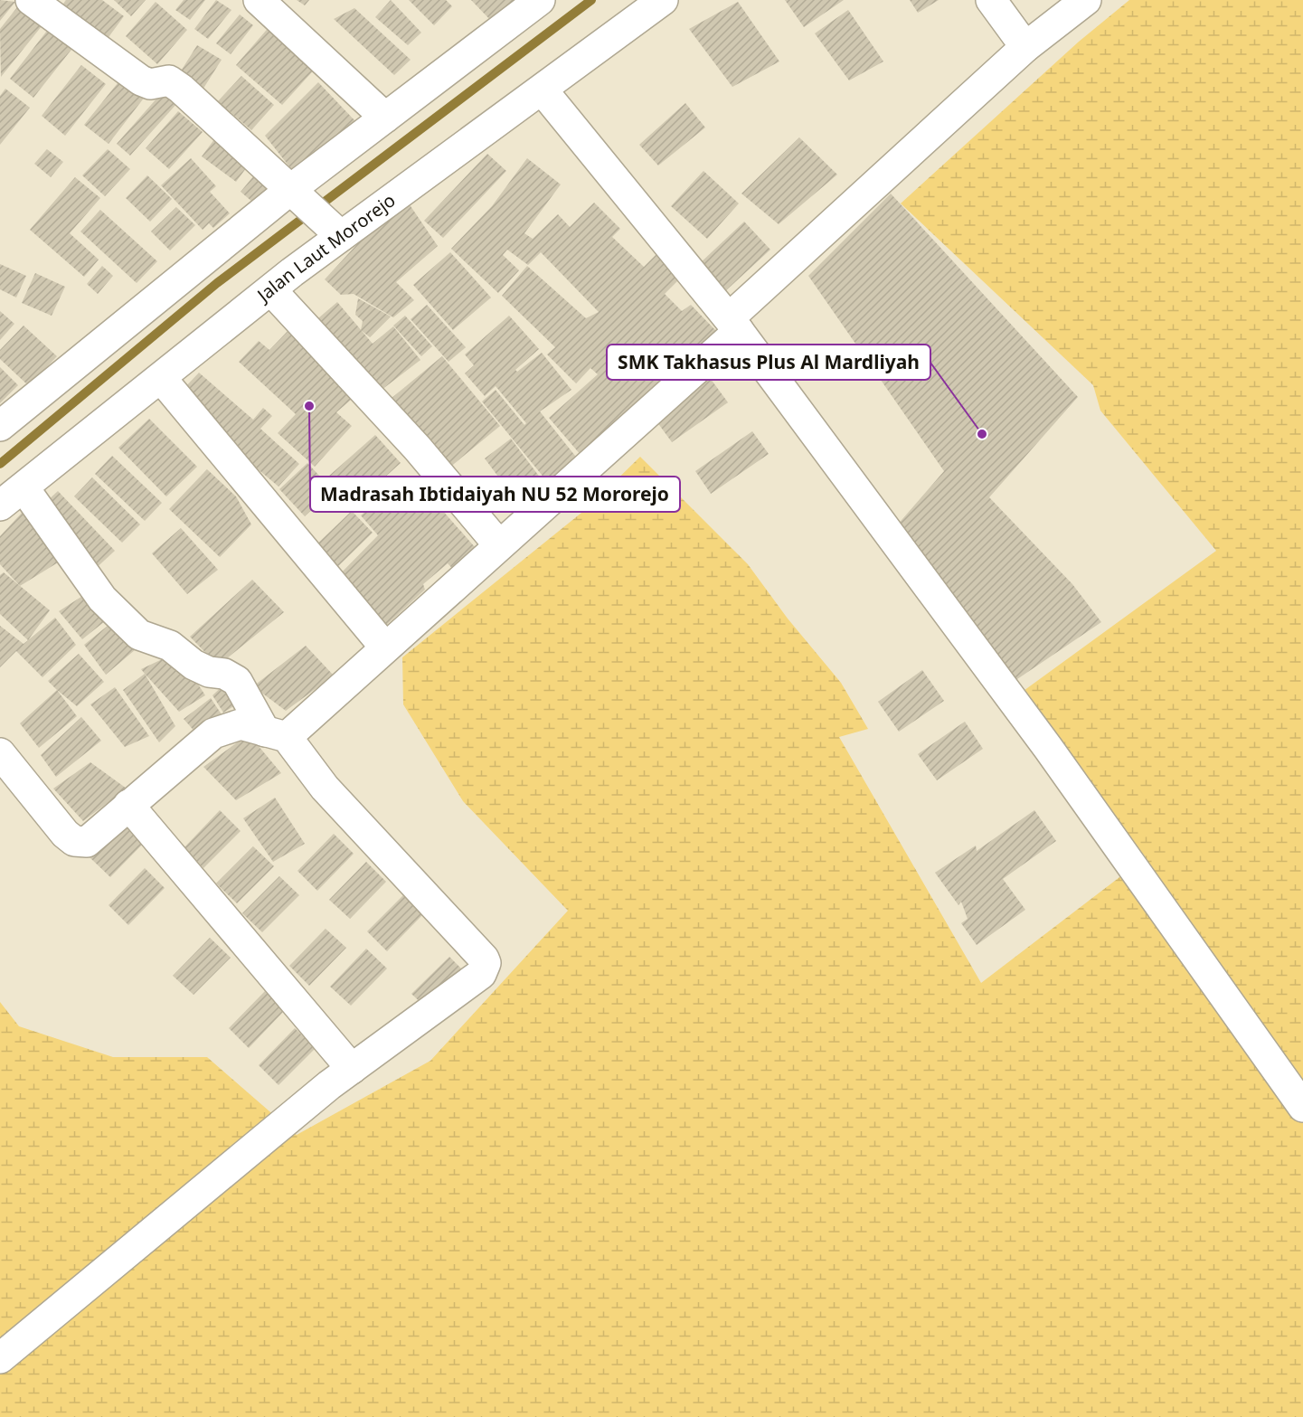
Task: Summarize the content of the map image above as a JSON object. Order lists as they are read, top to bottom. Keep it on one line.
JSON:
{"streets":{"street":["Jalan Laut Mororejo"]},"places":["Madrasah Ibtidaiyah NU 52 Mororejo","SMK Takhasus Plus Al Mardliyah"]}
